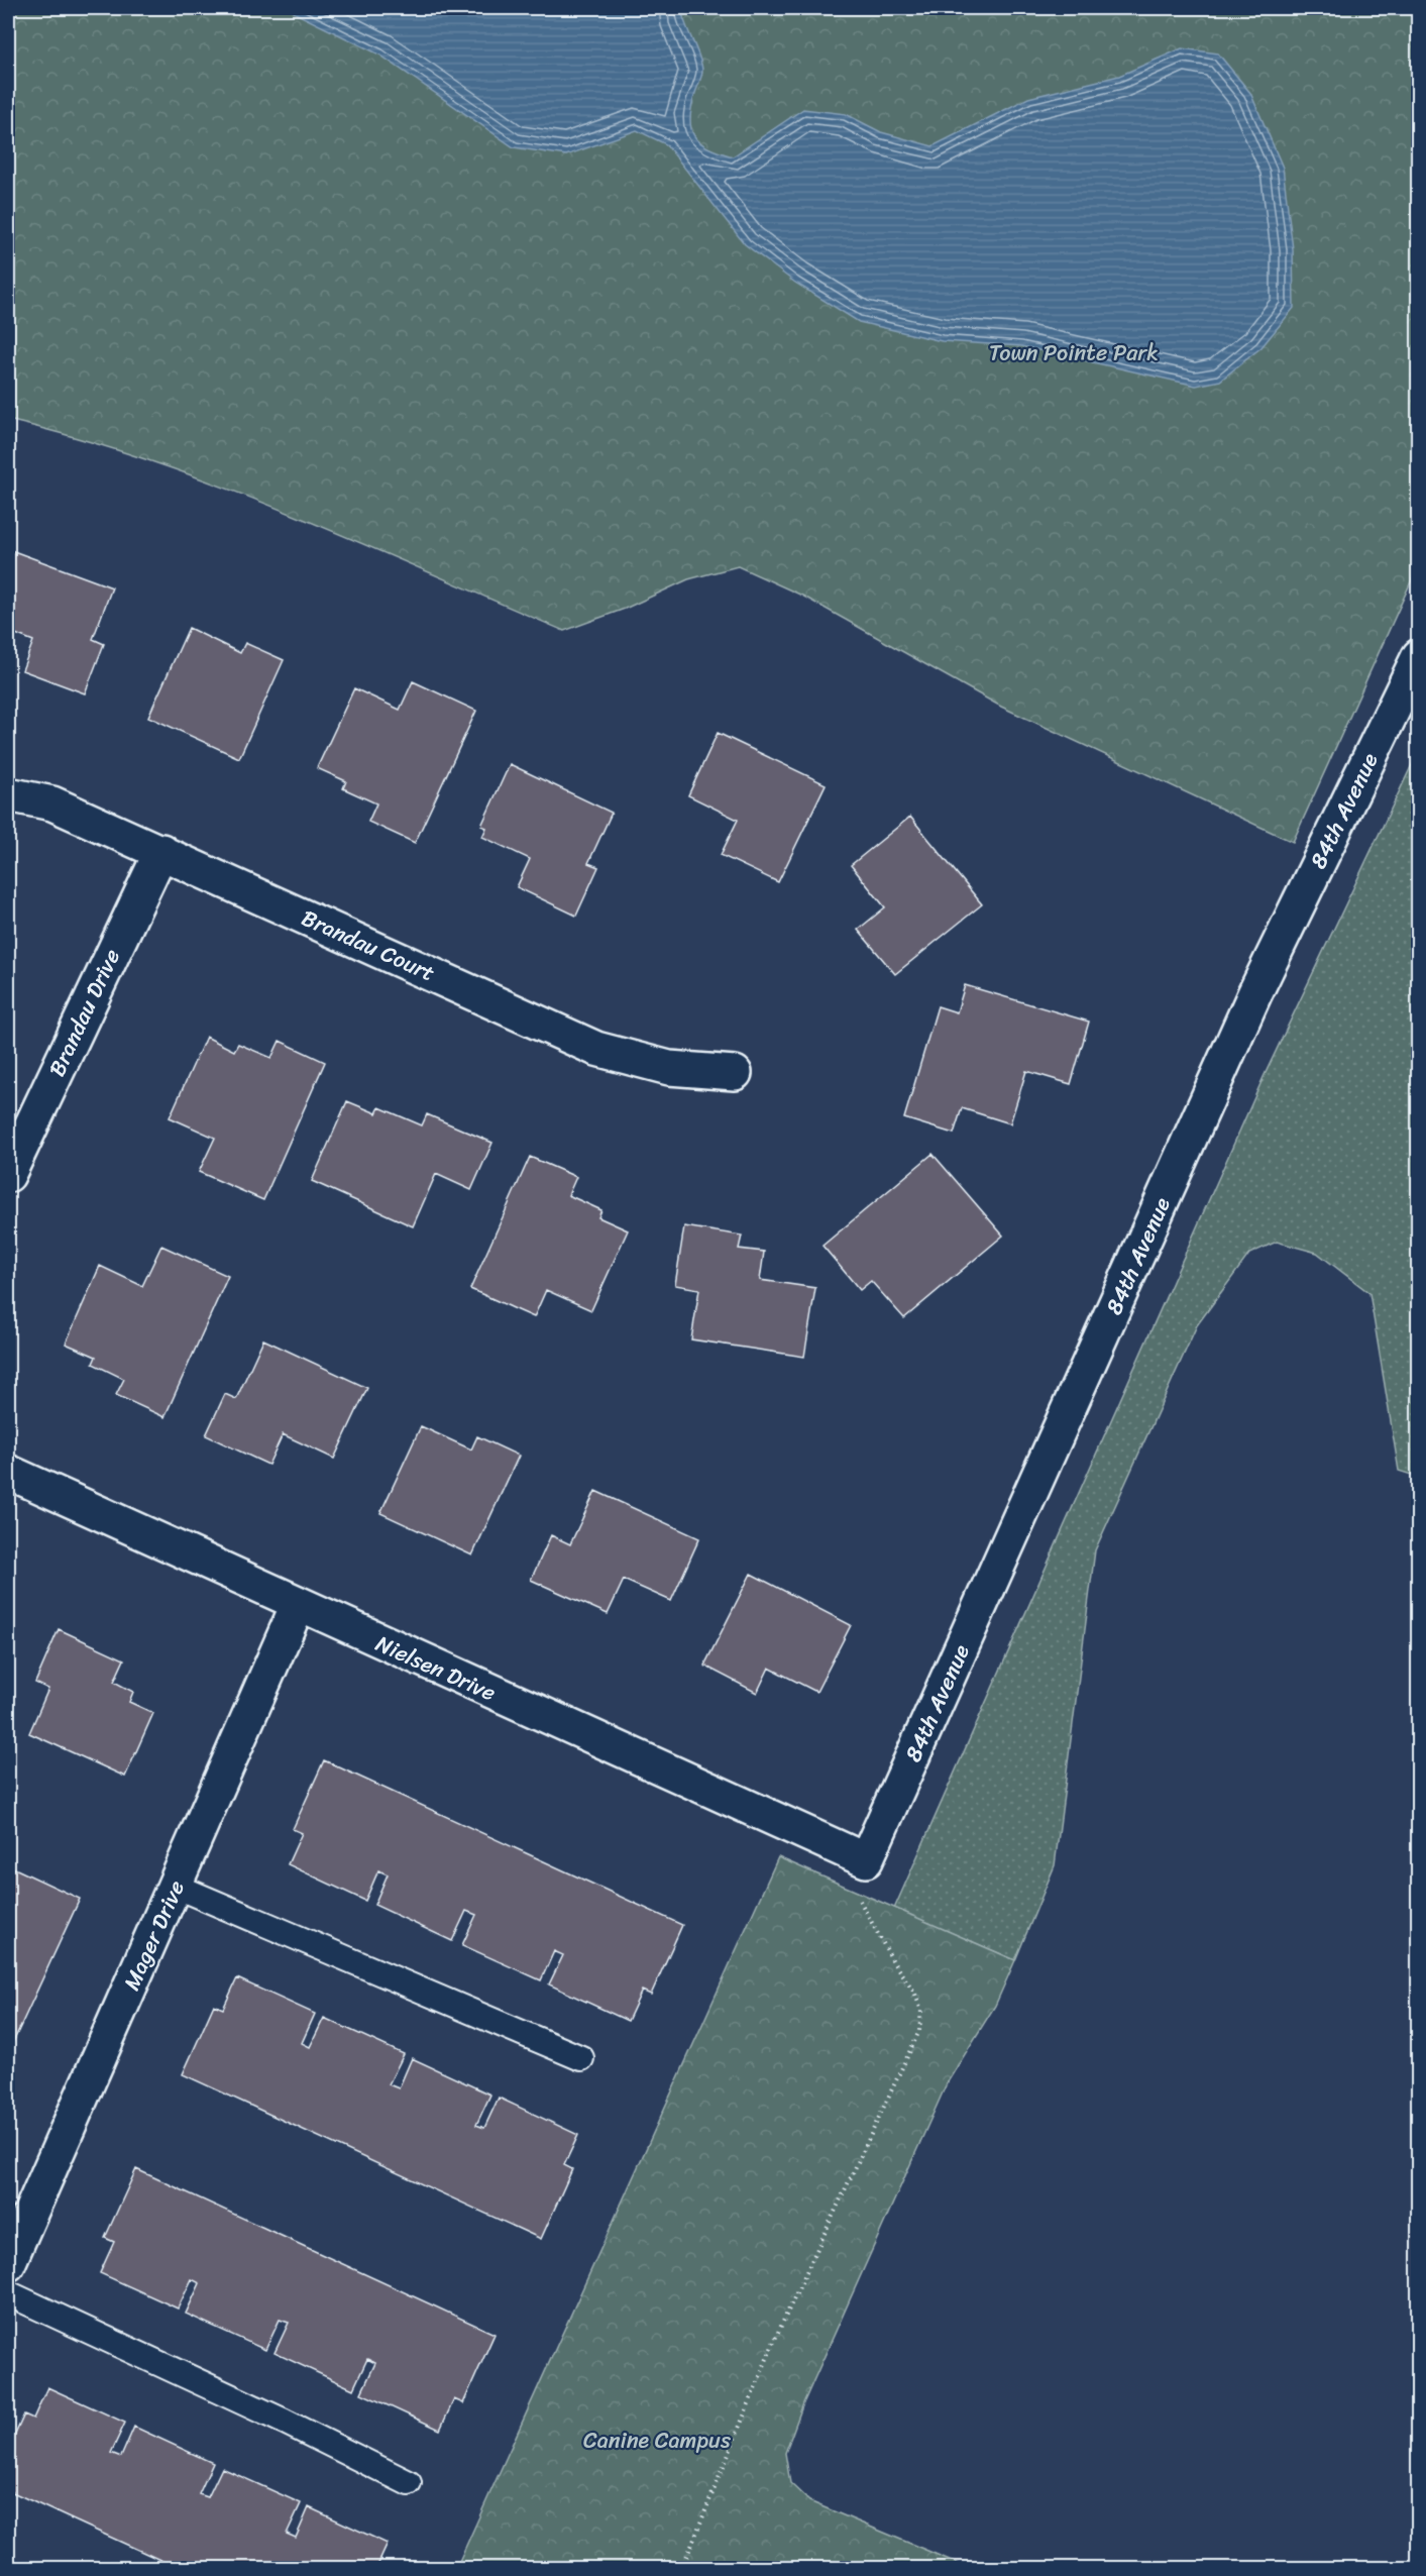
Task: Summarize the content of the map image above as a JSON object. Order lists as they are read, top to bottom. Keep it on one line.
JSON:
{"streets":{"street":["84th Avenue","Brandau Court","Brandau Drive","Nielsen Drive","Mager Drive"]},"crossings":[["84th Avenue","Nielsen Drive"],["Brandau Court","Brandau Drive"],["Nielsen Drive","Mager Drive"]],"parks":["Town Pointe Park","Canine Campus"]}
